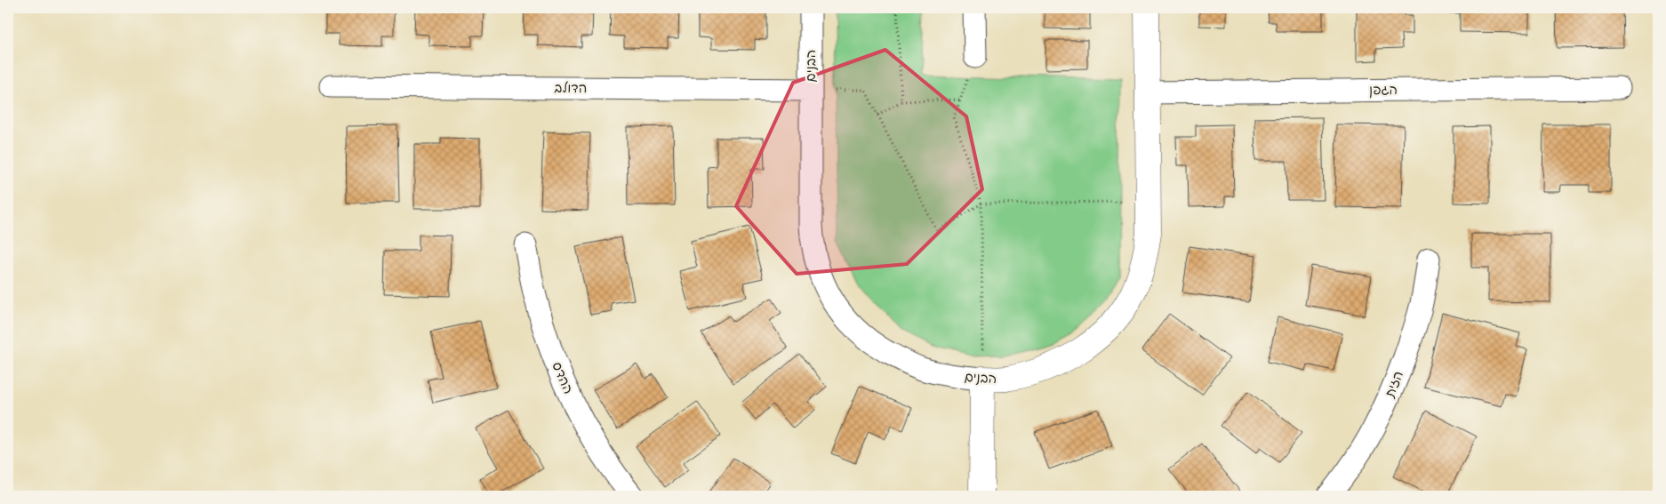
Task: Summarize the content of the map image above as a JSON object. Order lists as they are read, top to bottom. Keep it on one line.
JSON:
{"streets":{"main road":["הבנים"],"street":["הדולב","הגפן","ההדס","הזית"]},"crossings":[["הבנים","הדולב"],["הבנים","הגפן"]]}
